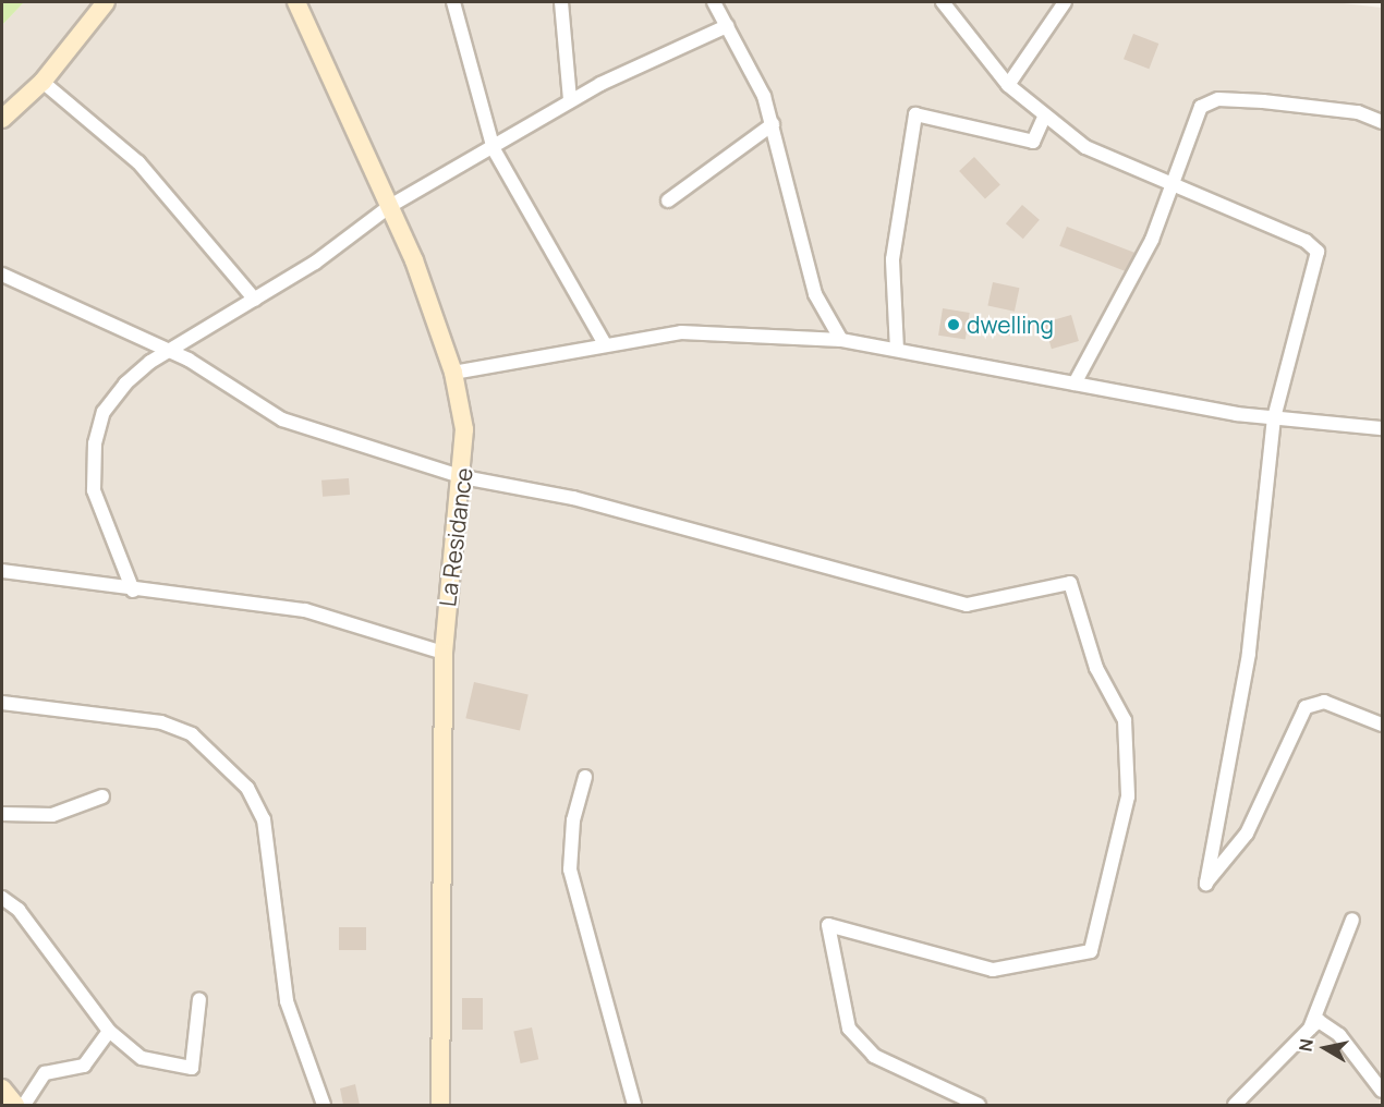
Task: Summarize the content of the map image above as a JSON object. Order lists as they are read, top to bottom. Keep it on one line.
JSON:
{"streets":{"street":["La Residance"]},"places":["dwelling"],"north":"left"}
